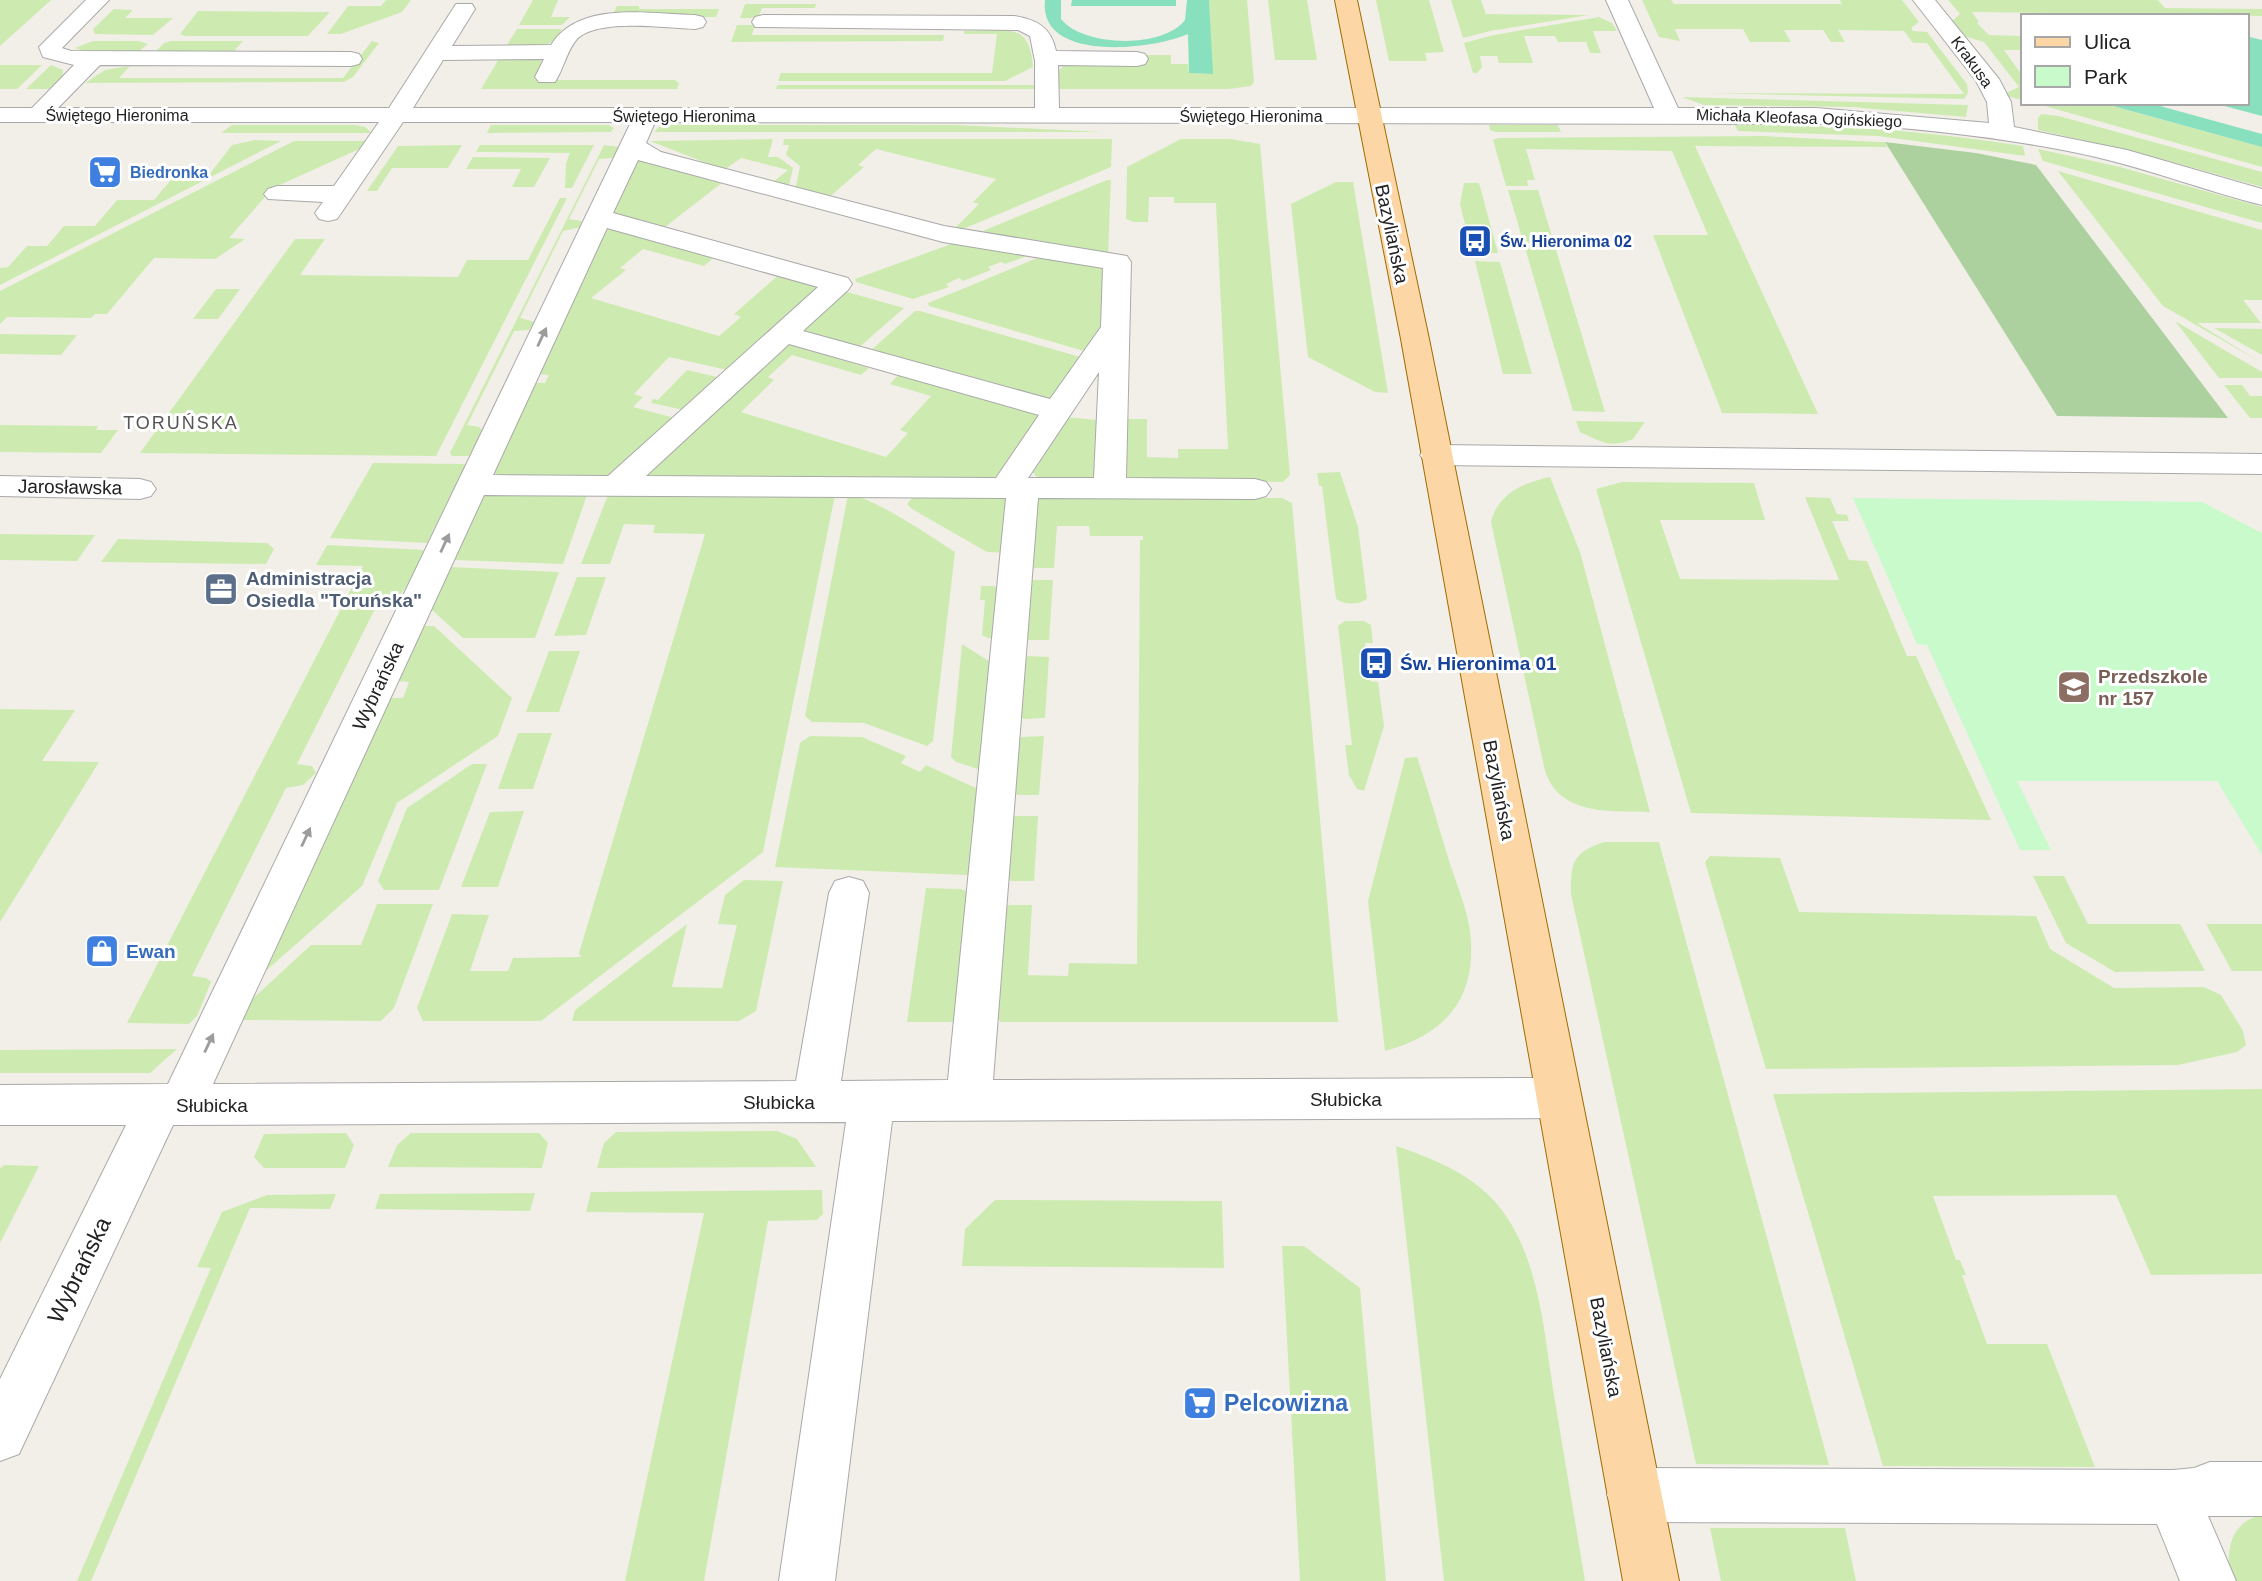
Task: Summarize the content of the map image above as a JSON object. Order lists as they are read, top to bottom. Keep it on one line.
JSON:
{"streets":{"main road":["Bazyliańska"],"street":["Krakusa","Świętego Hieronima","Michała Kleofasa Ogińskiego","Jarosławska","Wybrańska","Słubicka"]},"crossings":[["Krakusa","Michała Kleofasa Ogińskiego"],["Świętego Hieronima","Michała Kleofasa Ogińskiego"],["Świętego Hieronima","Bazyliańska"],["Świętego Hieronima","Wybrańska"],["Michała Kleofasa Ogińskiego","Bazyliańska"],["Bazyliańska","Słubicka"],["Wybrańska","Słubicka"]],"one_way":["Wybrańska"],"districts":["TORUŃSKA"],"places":{"supermarket":["Biedronka","Pelcowizna"],"bus stop":["Św. Hieronima 02","Św. Hieronima 01"],"office":["Administracja Osiedla \"Toruńska\""],"school or university":["Przedszkole nr 157"],"shop":["Ewan"]},"legend":["Ulica","Park"]}
